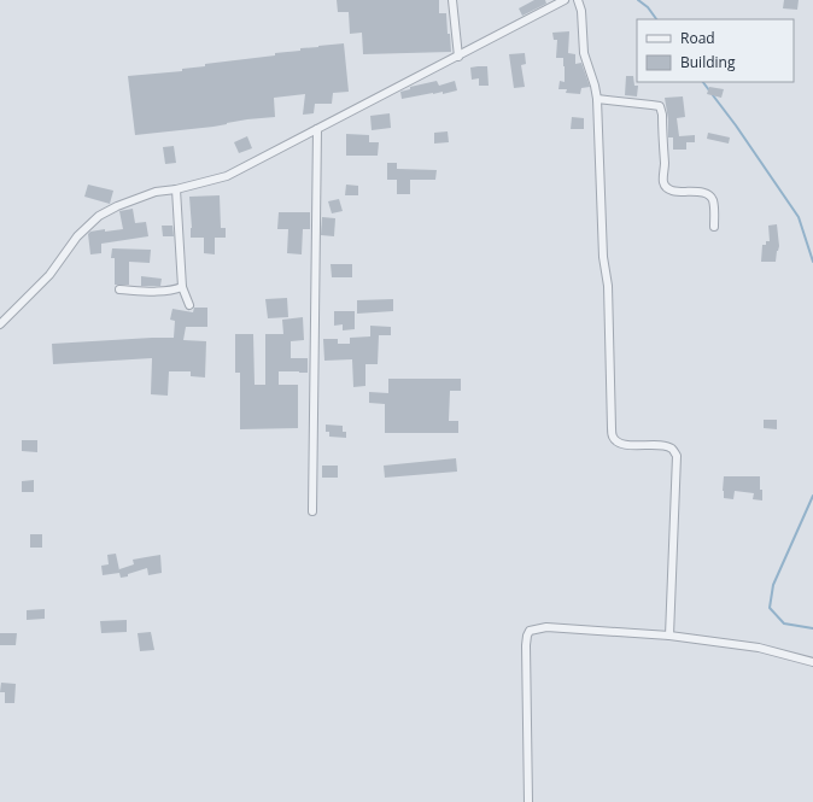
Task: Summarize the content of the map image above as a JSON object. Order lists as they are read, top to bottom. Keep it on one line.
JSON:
{"legend":["Road","Building"]}
